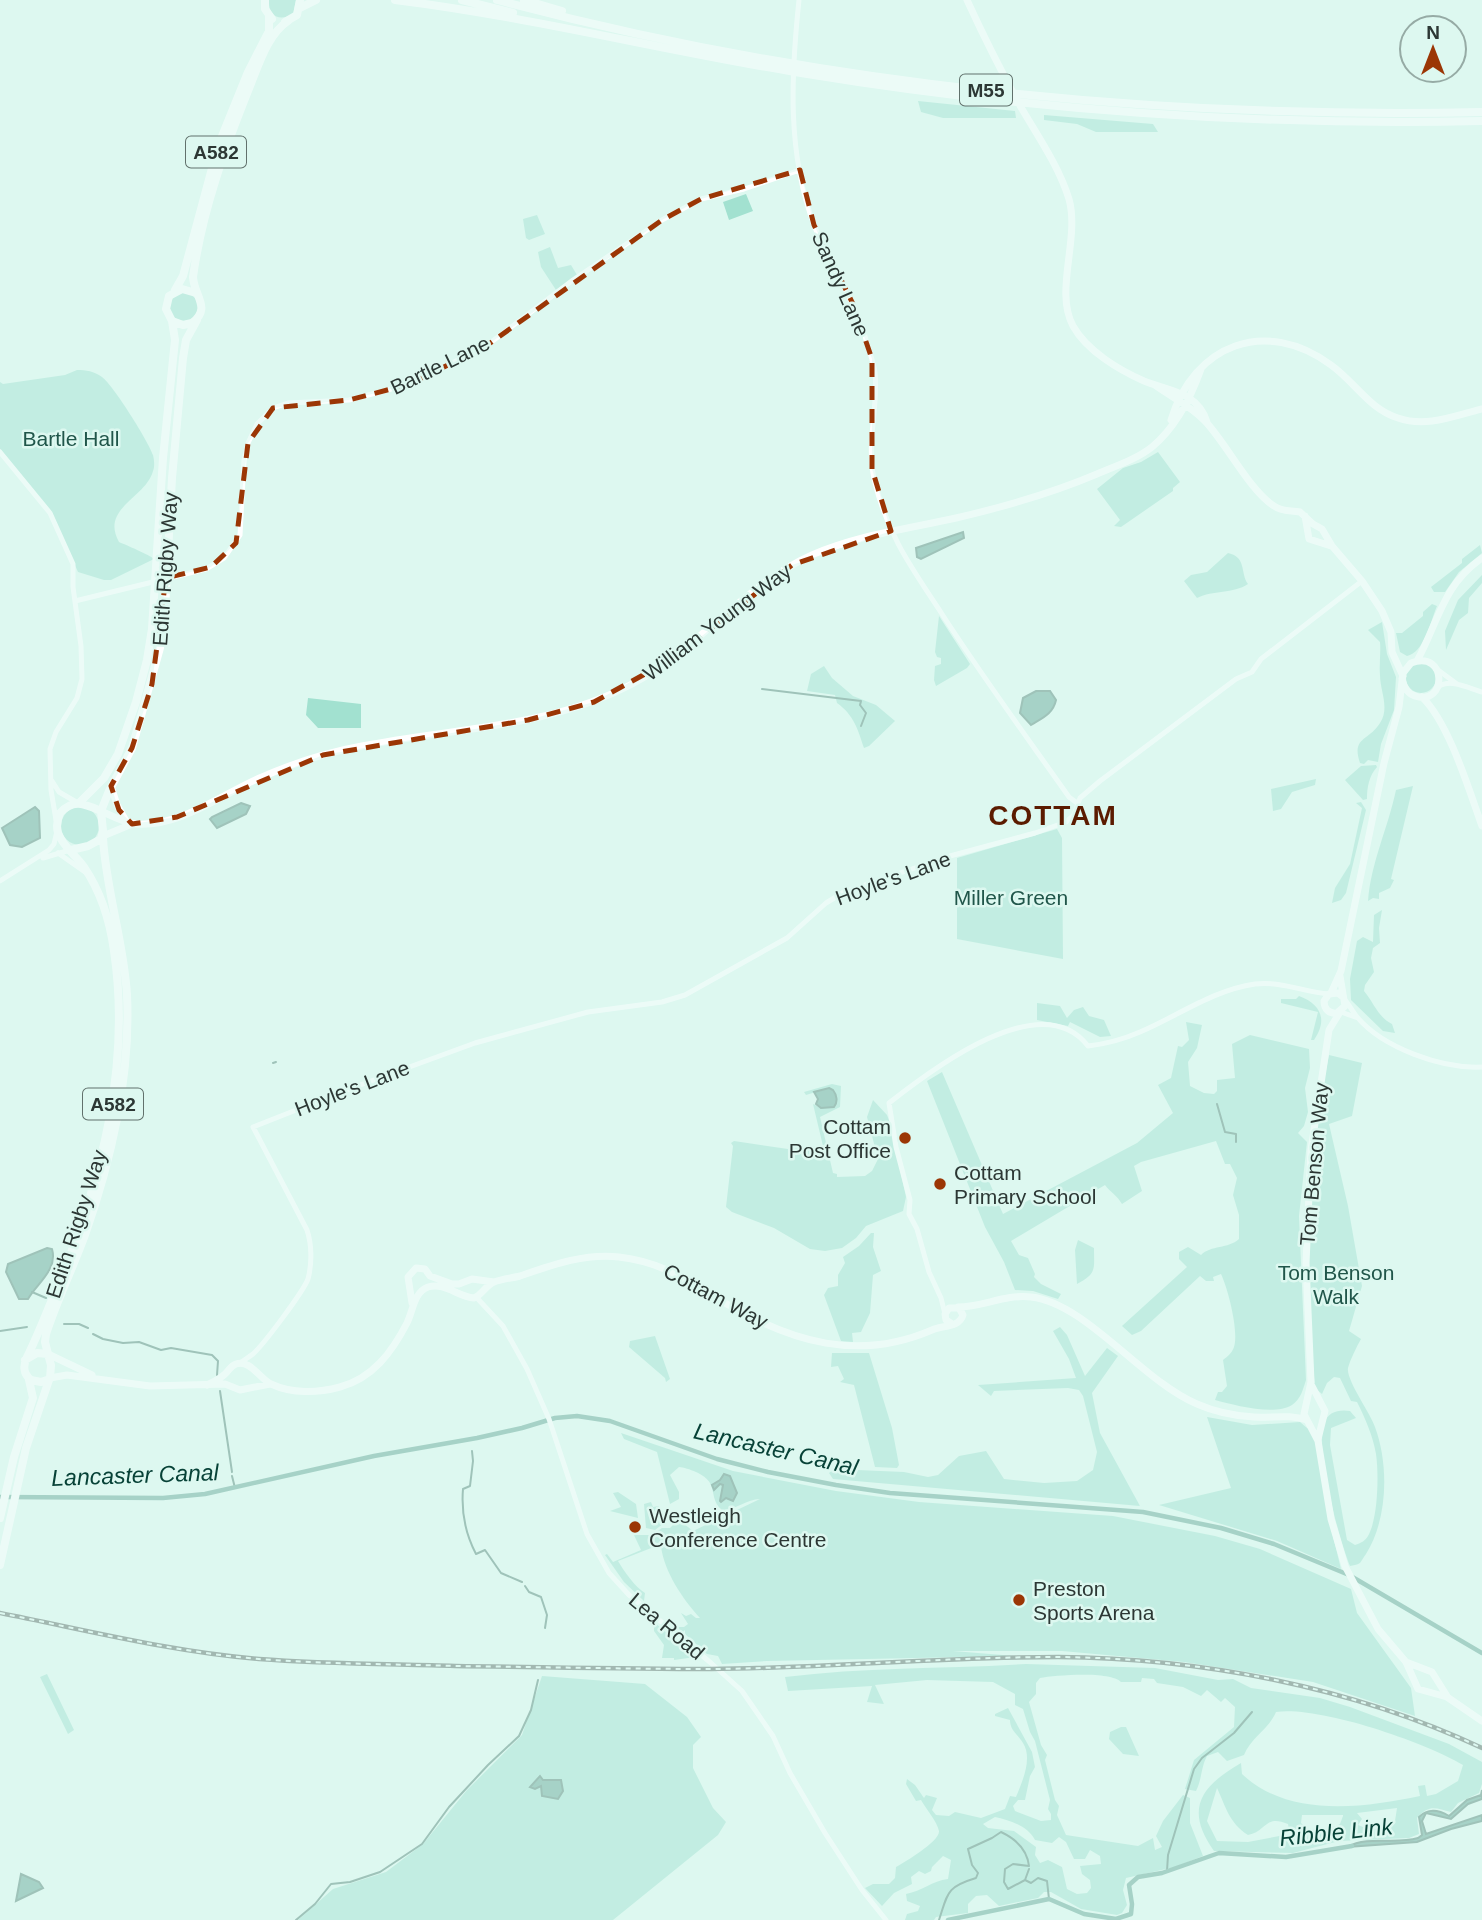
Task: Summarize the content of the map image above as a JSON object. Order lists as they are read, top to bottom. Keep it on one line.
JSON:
{"streets":{"highway":["M55","A582","Edith Rigby Way"],"main road":["William Young Way","Tom Benson Way","Cottam Way"],"street":["Sandy Lane","Bartle Lane","Hoyle's Lane","Lea Road"]},"crossings":[["A582","Edith Rigby Way"],["A582","William Young Way"],["Sandy Lane","Bartle Lane"],["Sandy Lane","William Young Way"],["Sandy Lane","Hoyle's Lane"],["Edith Rigby Way","William Young Way"],["Cottam Way","Lea Road"]],"districts":["COTTAM"],"water":["Lancaster Canal","Ribble Link"],"parks":["Bartle Hall","Miller Green","Tom Benson Walk"],"places":["Cottam Post Office","Cottam Primary School","Westleigh Conference Centre","Preston Sports Arena"],"north":"top"}
